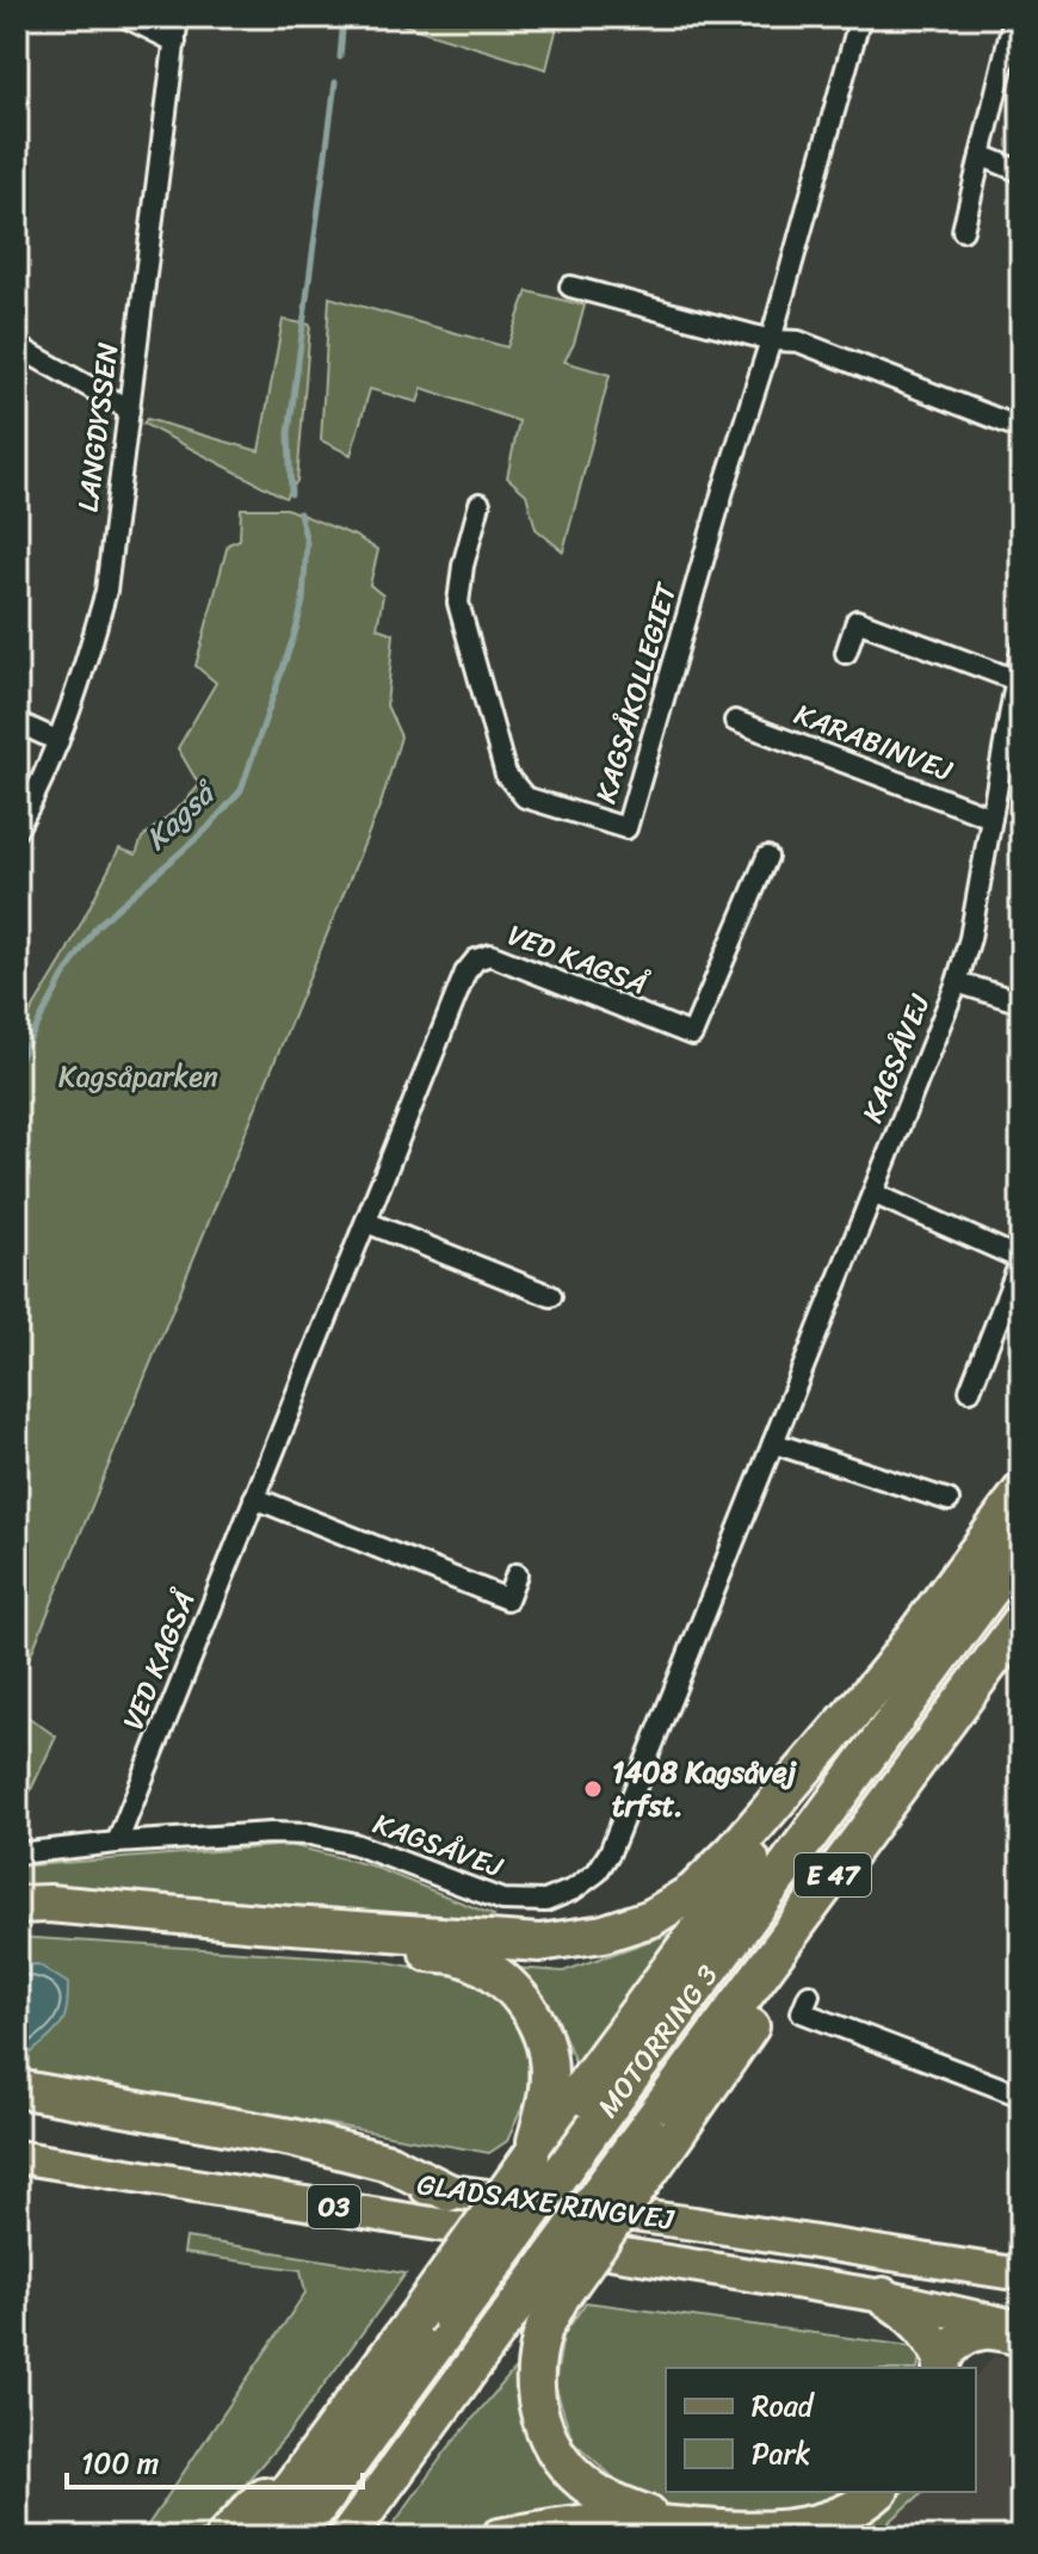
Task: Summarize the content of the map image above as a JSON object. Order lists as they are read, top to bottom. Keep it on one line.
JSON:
{"streets":{"highway":["E 47","MOTORRING 3"],"main road":["GLADSAXE RINGVEJ","O3"],"street":["LANGDYSSEN","KAGSÅKOLLEGIET","KARABINVEJ","VED KAGSÅ","KAGSÅVEJ"]},"crossings":[["KARABINVEJ","KAGSÅVEJ"],["VED KAGSÅ","KAGSÅVEJ"]],"water":["Kagså"],"parks":["Kagsåparken"],"places":["1408 Kagsåvej trfst."],"legend":["Road","Park"],"scale_bar":"100 m"}
